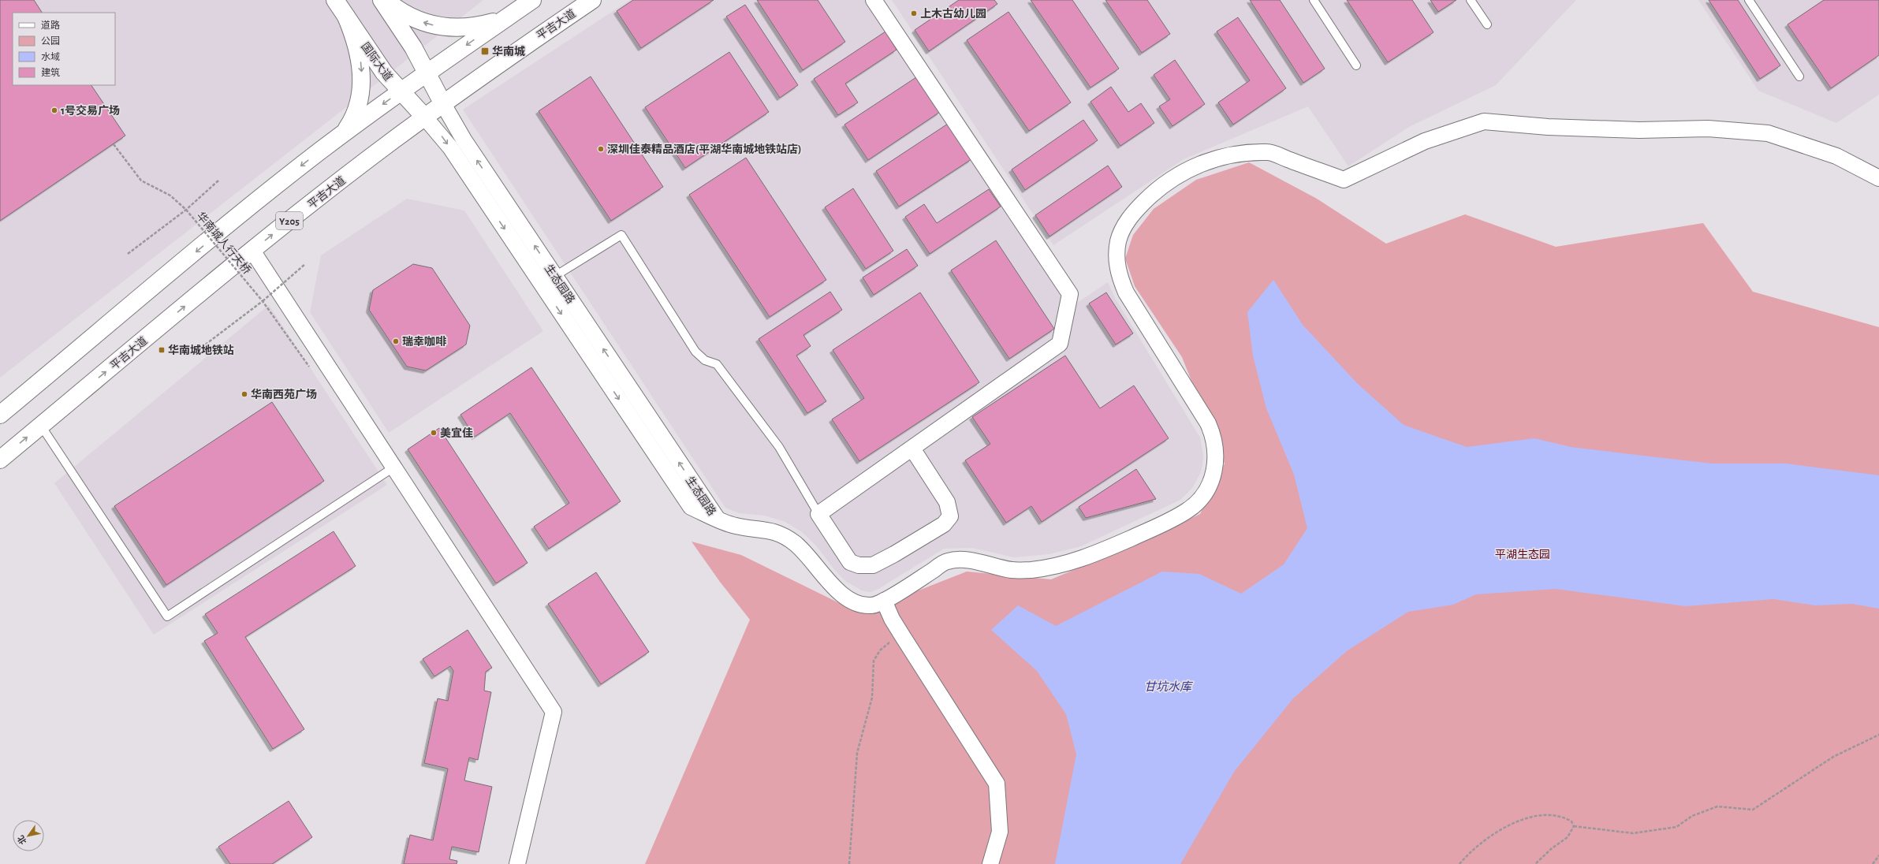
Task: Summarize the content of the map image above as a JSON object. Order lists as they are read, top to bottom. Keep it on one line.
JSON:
{"streets":{"main road":["平吉大道","国际大道","Y205"],"street":["生态园路"],"path":["华南城人行天桥"]},"crossings":[["平吉大道","国际大道"],["平吉大道","生态园路"],["国际大道","生态园路"]],"water":["甘坑水库"],"parks":["平湖生态园"],"places":{"other":["上木古幼儿园","1号交易广场","深圳佳泰精品酒店(平湖华南城地铁站店)","瑞幸咖啡","华南西苑广场","美宜佳"],"transit":["华南城","华南城地铁站"]},"legend":["道路","公园","水域","建筑"],"north":"bottom left"}
